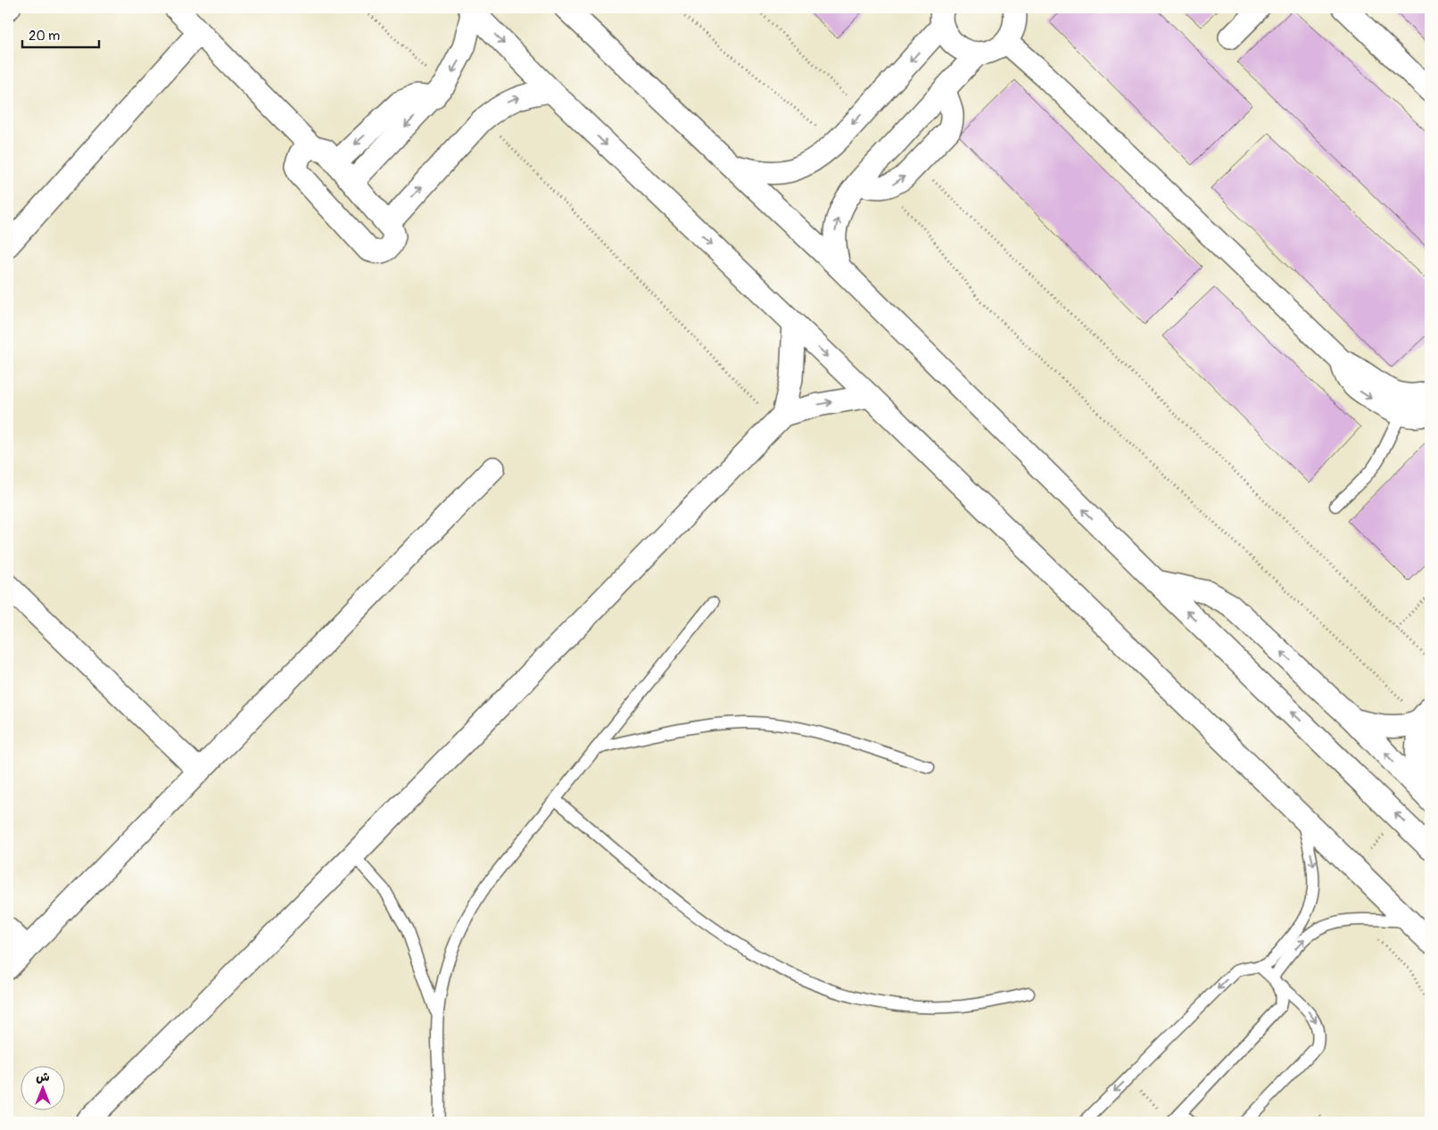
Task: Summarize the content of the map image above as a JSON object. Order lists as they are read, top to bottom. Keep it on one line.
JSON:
{"scale_bar":"20 m","north":"top"}
